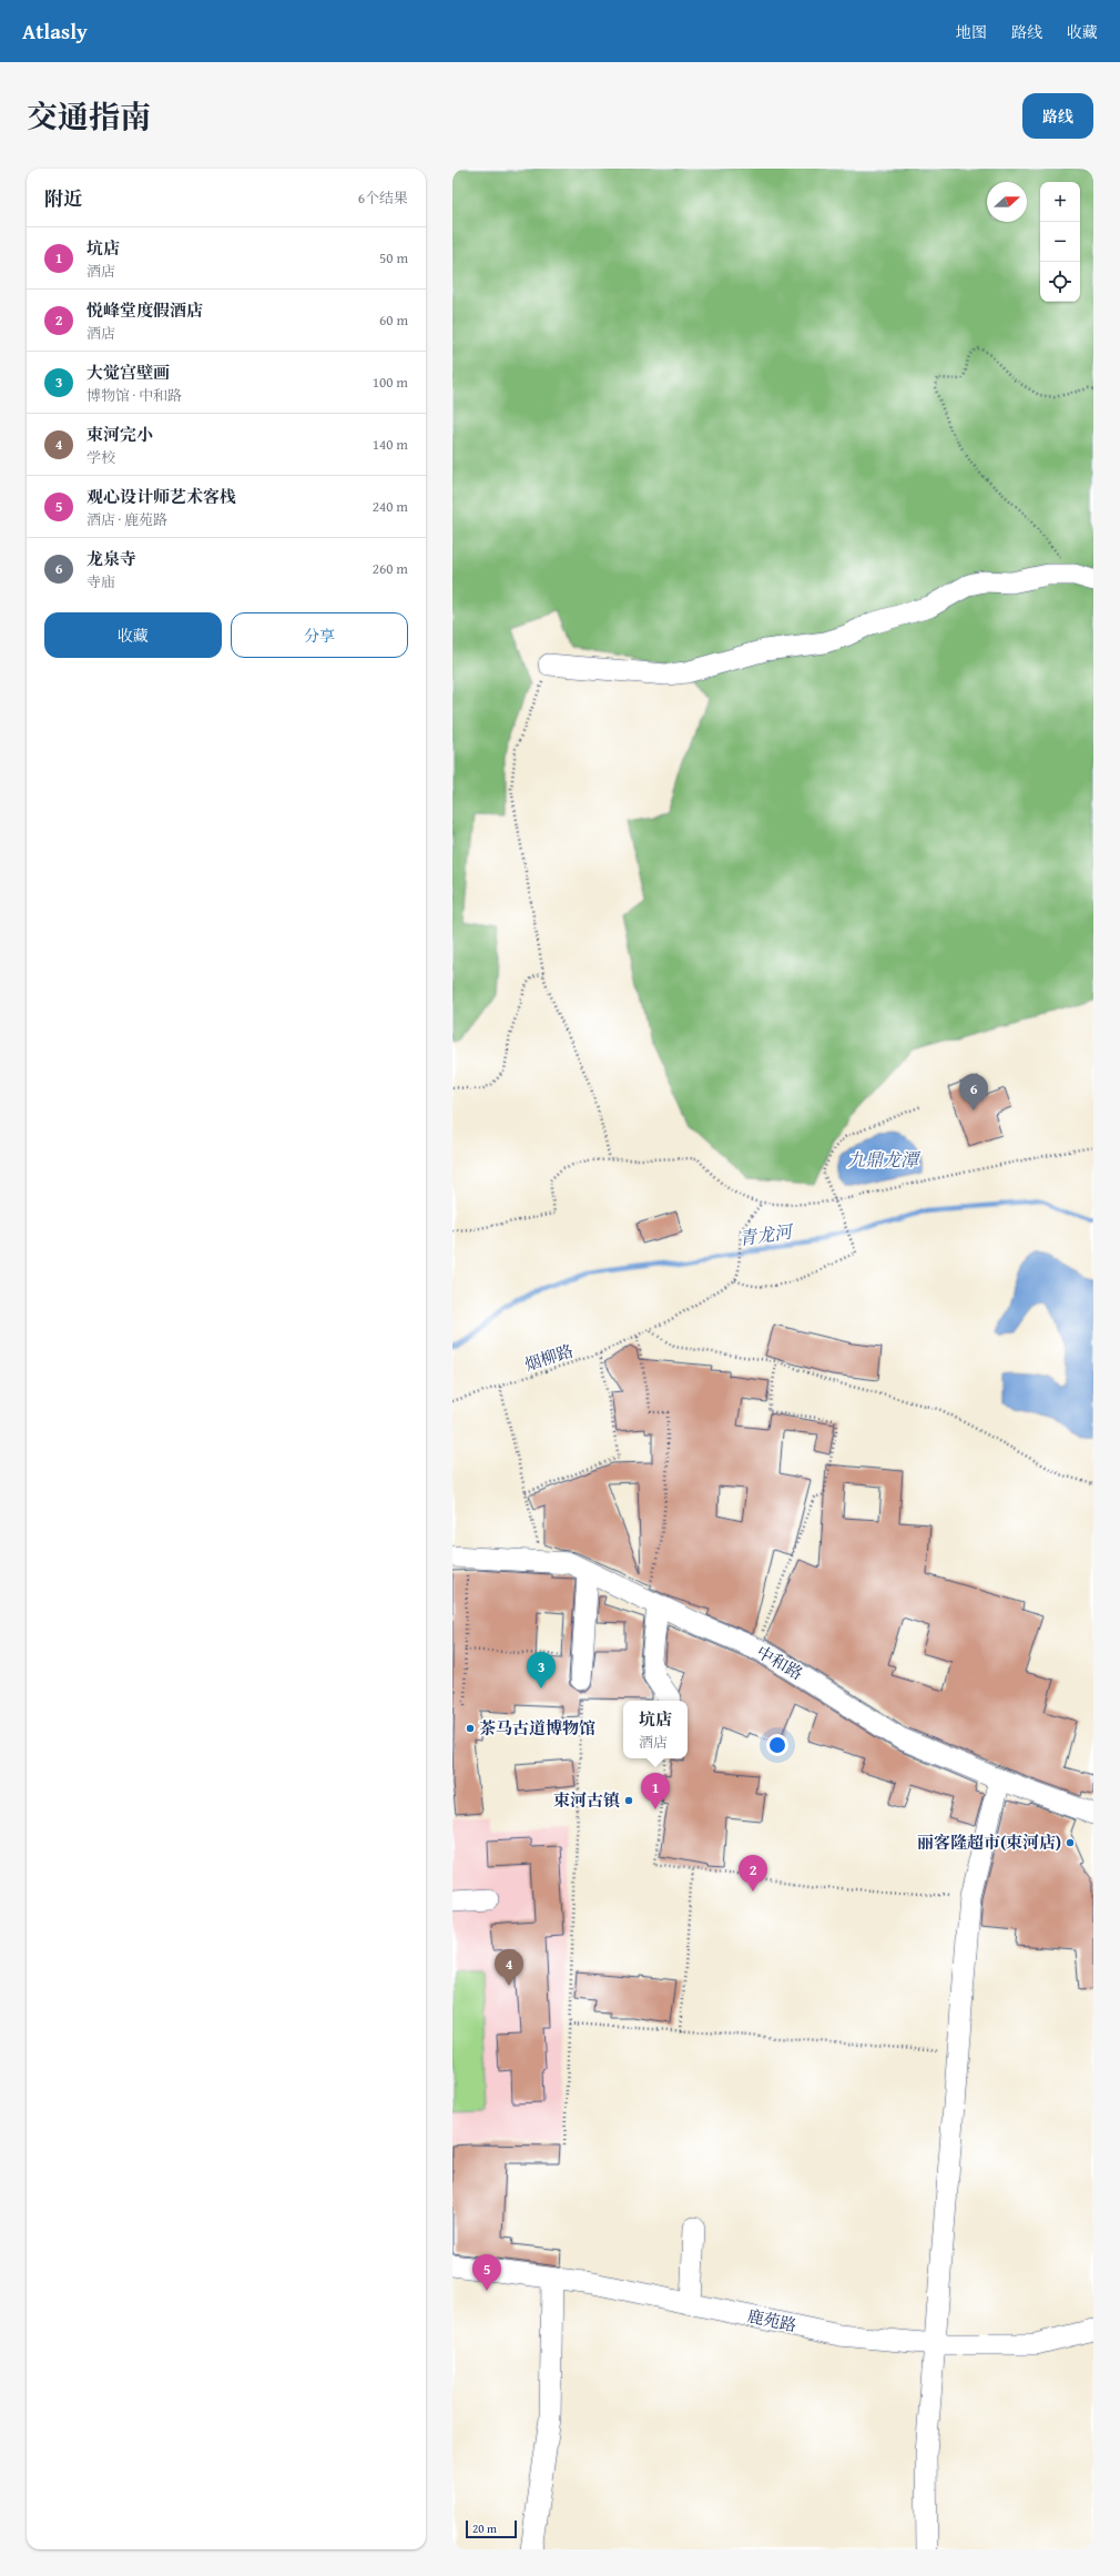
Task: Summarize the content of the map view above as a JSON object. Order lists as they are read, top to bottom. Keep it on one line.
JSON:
{"streets":{"street":["中和路","鹿苑路"],"path":["烟柳路"]},"water":["九鼎龙潭","青龙河"],"places":["茶马古道博物馆","束河古镇","丽客隆超市(束河店)"],"scale_bar":"20 m","north":"right","page":{"header":"Atlasly","nav":["地图","路线","收藏"],"title":"交通指南","buttons":["路线",["收藏","分享"]],"heading":["附近","6个结果"],"map_buttons":["+","−"],"list":[{"mark":"1","name":"坑店","note":"酒店","value":"50 m"},{"mark":"2","name":"悦峰堂度假酒店","note":"酒店","value":"60 m"},{"mark":"3","name":"大觉宫壁画","note":"博物馆 · 中和路","value":"100 m"},{"mark":"4","name":"束河完小","note":"学校","value":"140 m"},{"mark":"5","name":"观心设计师艺术客栈","note":"酒店 · 鹿苑路","value":"240 m"},{"mark":"6","name":"龙泉寺","note":"寺庙","value":"260 m"}],"pins":["6","3","1","2","4","5"],"popup":["坑店","酒店"],"scale":"20 m"}}
